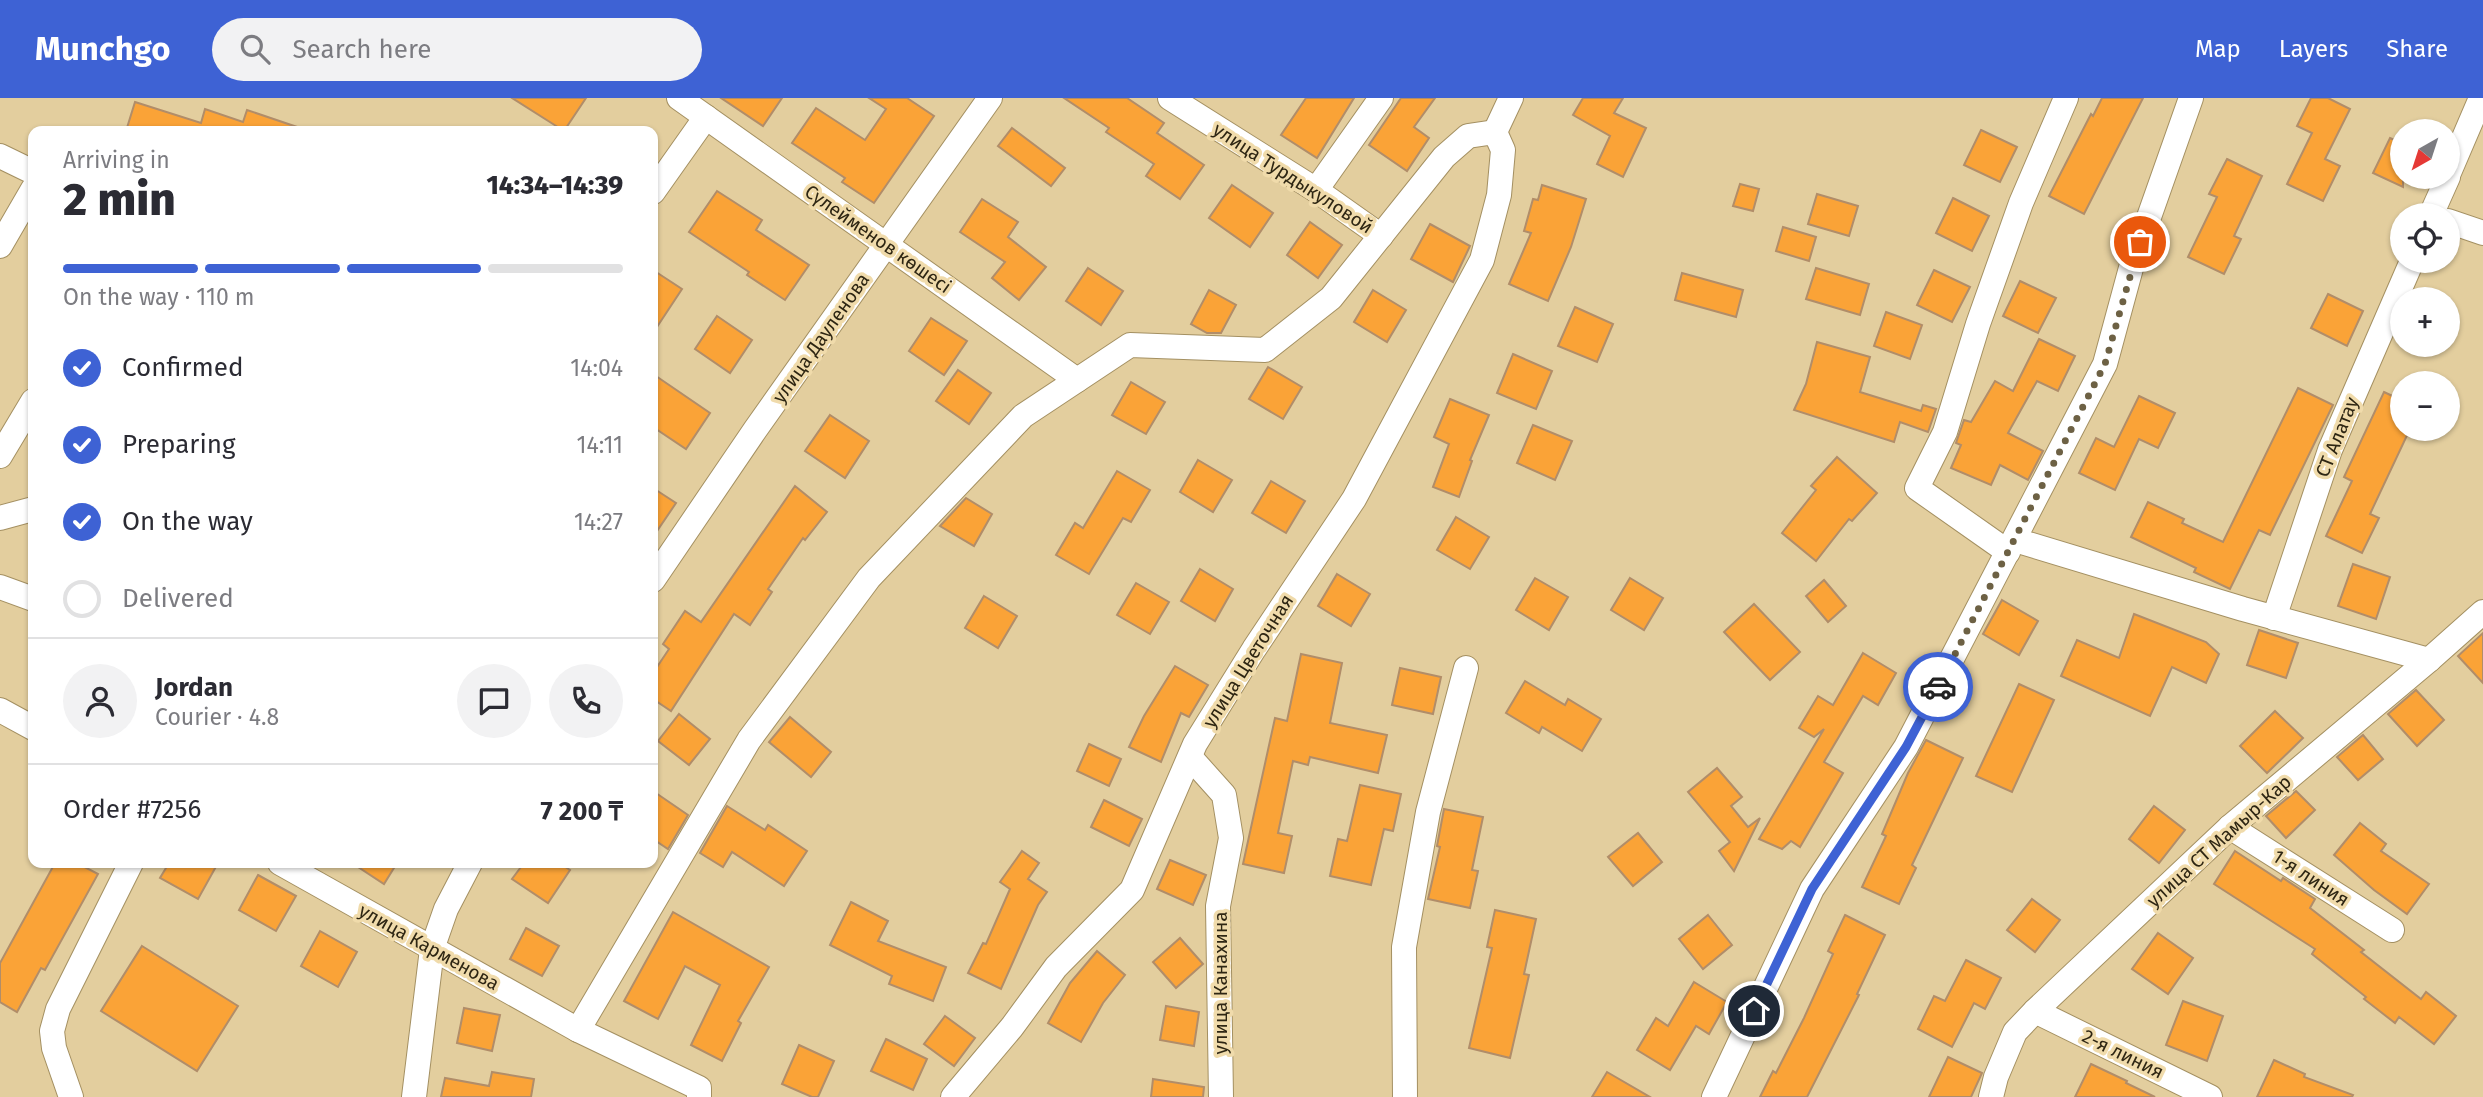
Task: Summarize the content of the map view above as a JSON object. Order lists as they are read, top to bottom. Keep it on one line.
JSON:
{"streets":{"street":["улица Турдыкуловой","Сүлейменов көшесі","улица Дауленова","СТ Алатау","улица Цветочная","улица СТ Мамыр-Кар","1-я линия","улица Карменова","улица Канахина","2-я линия"]},"crossings":[["Сүлейменов көшесі","улица Дауленова"],["улица Цветочная","улица Канахина"],["улица СТ Мамыр-Кар","1-я линия"],["улица СТ Мамыр-Кар","2-я линия"]],"north":"bottom left","page":{"header":"Munchgo","search":"Search here","nav":["Map","Layers","Share"],"map_buttons":["+","−"],"heading":["2 min","Arriving in","14:34–14:39"],"panel":["Jordan","Courier · 4.8","Order #7256","7 200 ₸"],"bar":"On the way · 110 m","list":[["Confirmed","14:04"],["Preparing","14:11"],["On the way","14:27"],"Delivered"]}}
